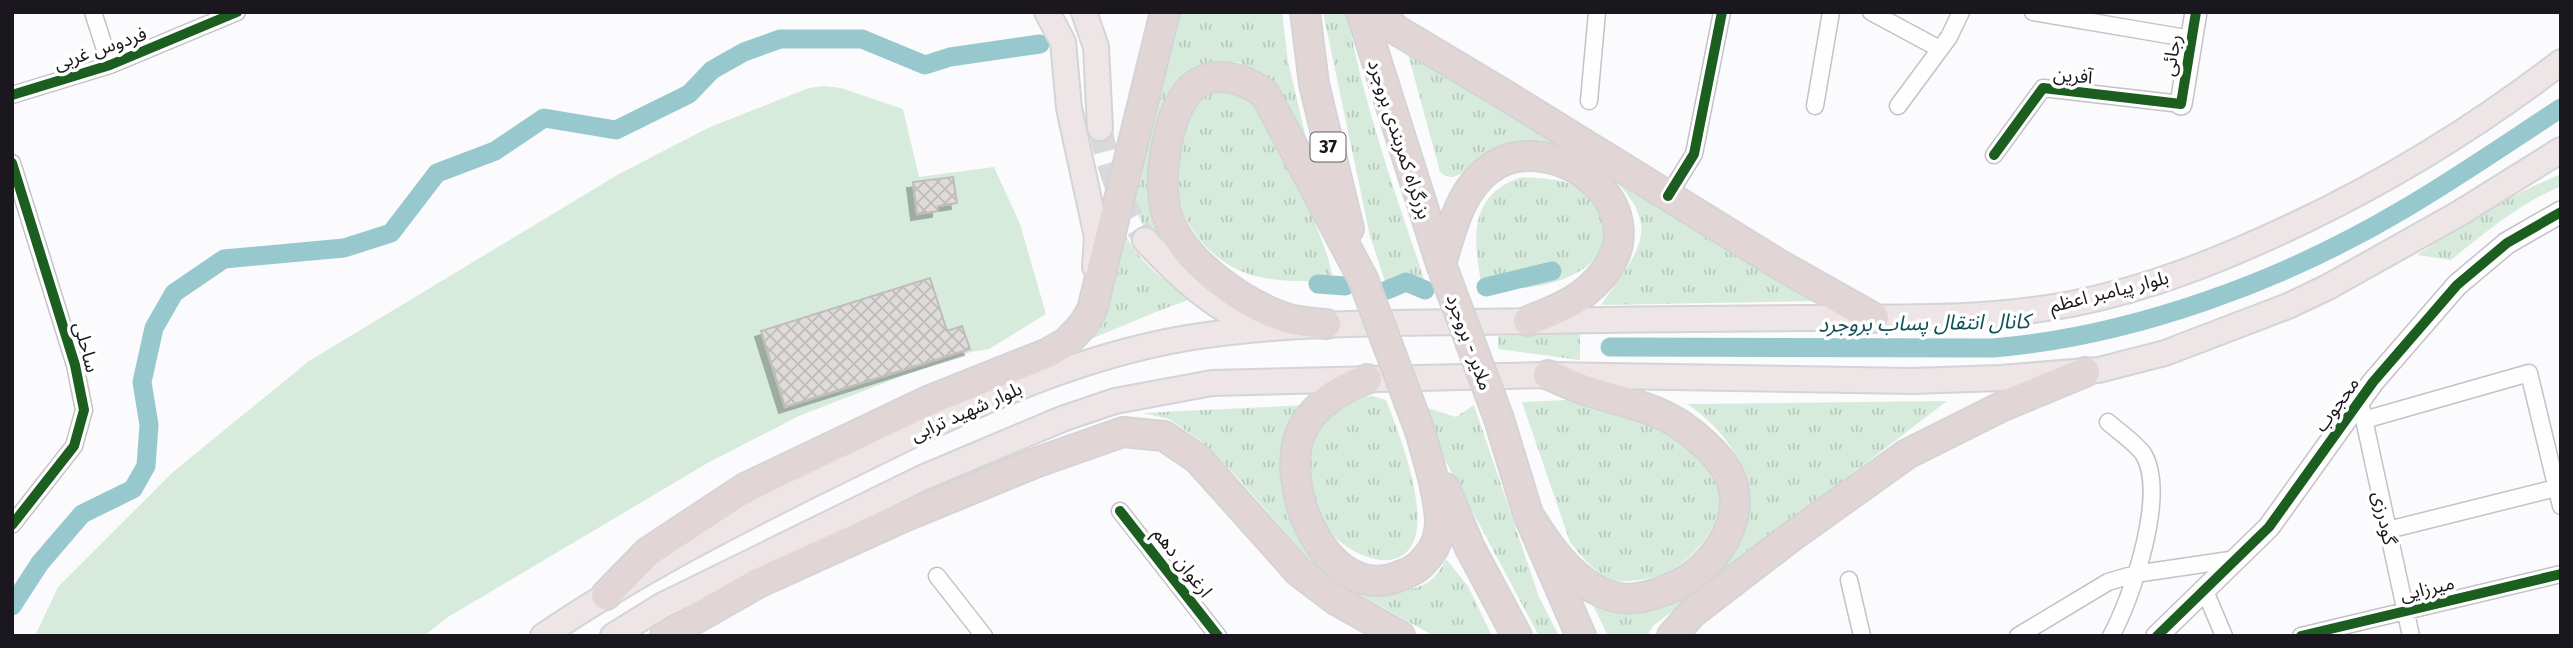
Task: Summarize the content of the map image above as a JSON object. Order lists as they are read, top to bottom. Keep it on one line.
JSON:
{"streets":{"highway":["بزرگراه کمربندی بروجرد","37","ملایر - بروجرد"],"main road":["بلوار پیامبر اعظم","بلوار شهید ترابی"],"street":["فردوس غربی","رجائی","آفرین","ساحلی","محجوب","گودرزی","ارغوان دهم","میرزایی"]},"crossings":[["رجائی","آفرین"],["بزرگراه کمربندی بروجرد","ملایر - بروجرد"],["بلوار پیامبر اعظم","بلوار شهید ترابی"],["محجوب","گودرزی"],["گودرزی","میرزایی"]],"water":["کانال انتقال پساب بروجرد"]}
